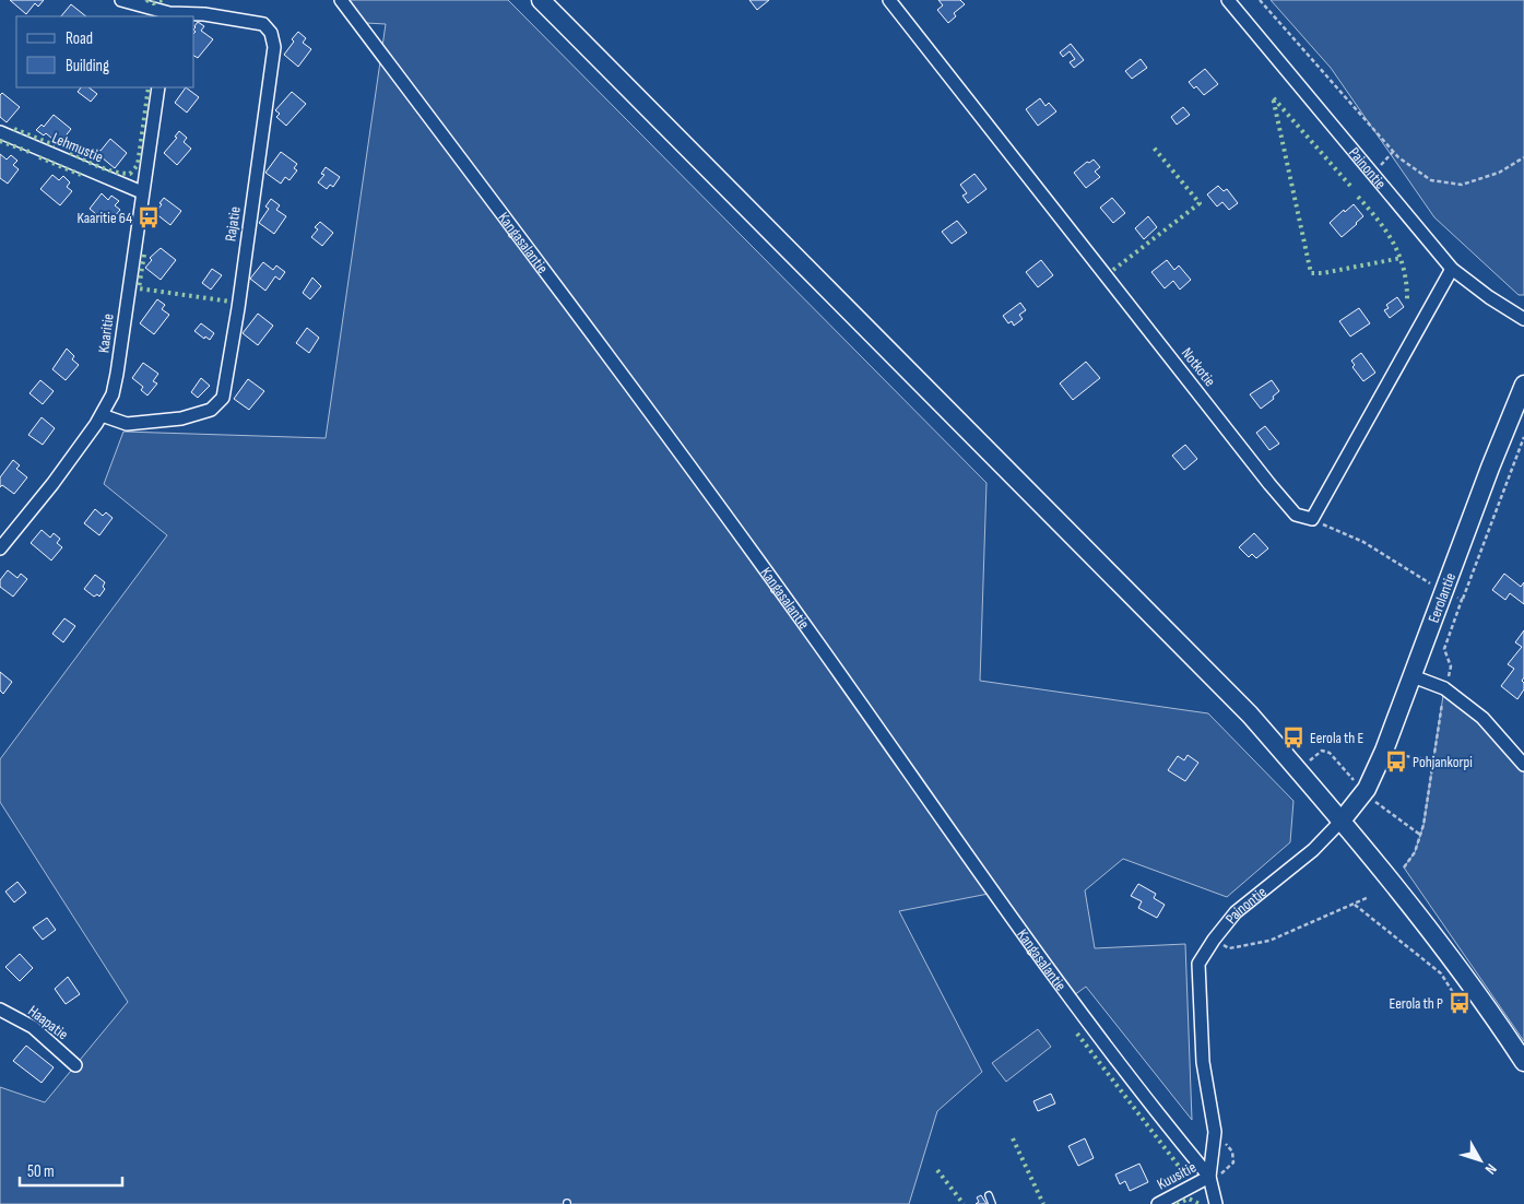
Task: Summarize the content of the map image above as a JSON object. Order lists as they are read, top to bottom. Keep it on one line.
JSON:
{"streets":{"main road":["Painontie","Eerolantie"],"street":["Lehmustie","Rajatie","Kangasalantie","Kaaritie","Notkotie","Haapatie","Kuusitie"]},"crossings":[["Lehmustie","Kaaritie"],["Painontie","Kangasalantie"],["Painontie","Notkotie"],["Painontie","Eerolantie"],["Painontie","Kuusitie"],["Rajatie","Kaaritie"],["Kangasalantie","Kuusitie"]],"places":{"bus stop":["Kaaritie 64","Eerola th E","Pohjankorpi","Eerola th P"]},"legend":["Road","Building"],"scale_bar":"50 m","north":"bottom right"}
